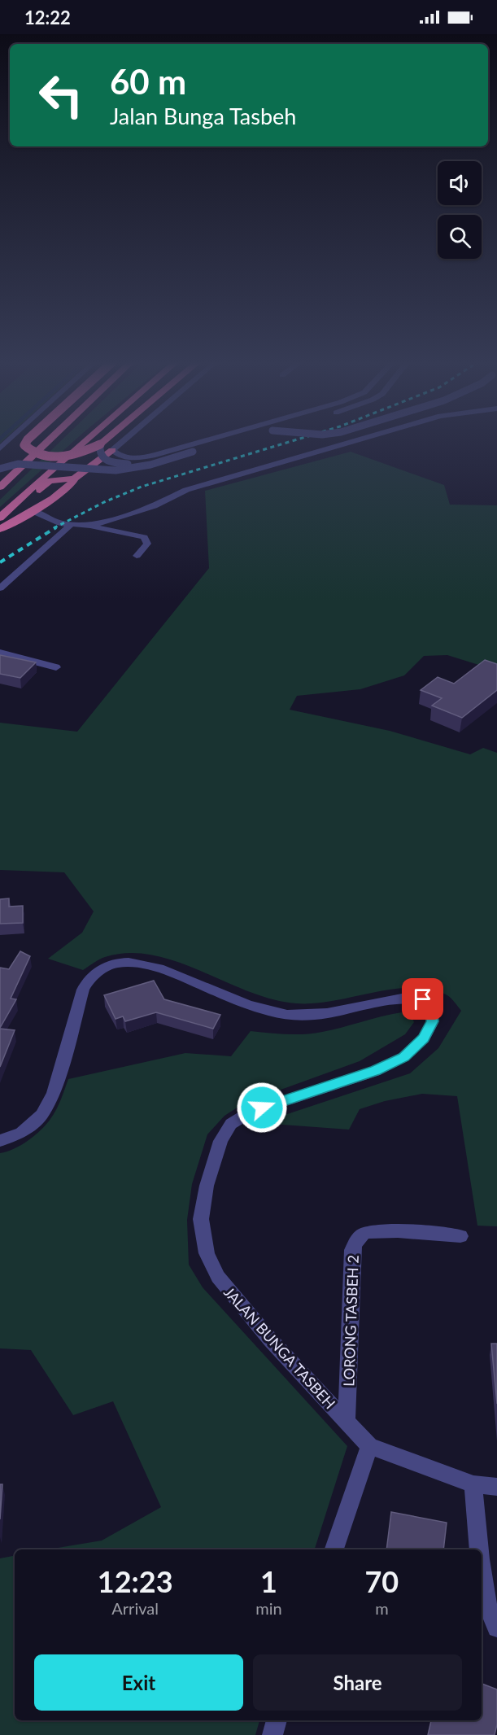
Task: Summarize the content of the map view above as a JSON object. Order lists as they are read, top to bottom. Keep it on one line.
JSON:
{"streets":{"street":["LORONG TASBEH 2","JALAN BUNGA TASBEH"]},"crossings":[["LORONG TASBEH 2","JALAN BUNGA TASBEH"]],"page":{"status":"12:22","turn":["60 m","Jalan Bunga Tasbeh"],"eta":["12:23","Arrival","1","min","70","m"],"buttons":["Exit","Share"]}}
